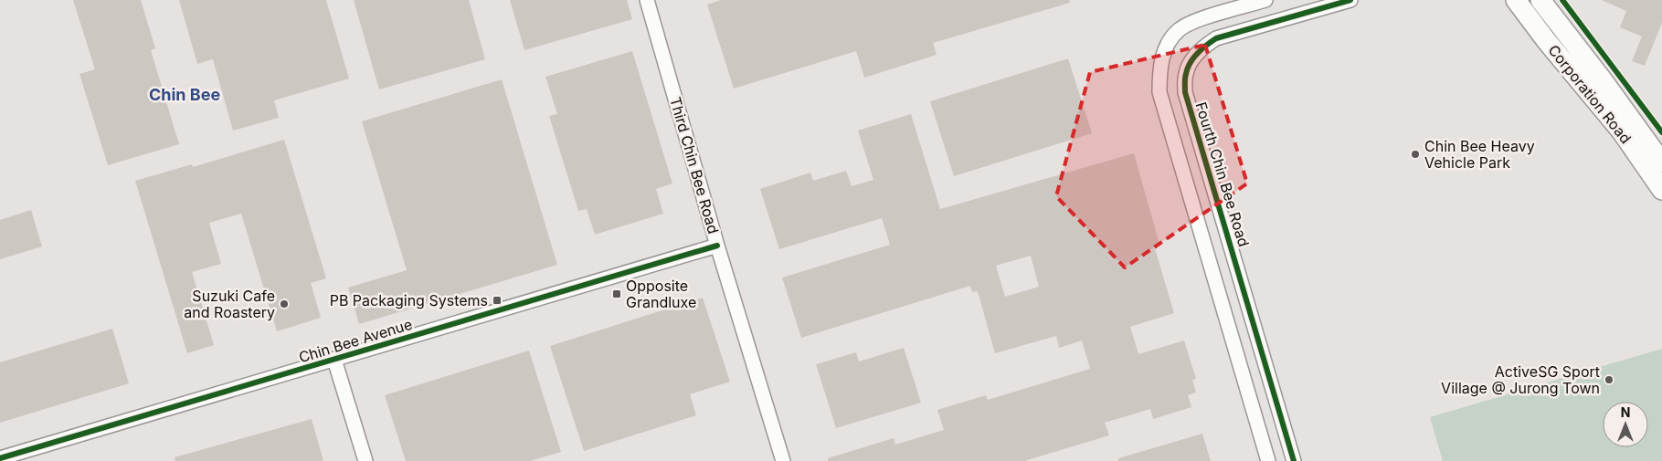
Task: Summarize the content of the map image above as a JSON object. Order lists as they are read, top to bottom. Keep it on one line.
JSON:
{"streets":{"main road":["Corporation Road"],"street":["Third Chin Bee Road","Fourth Chin Bee Road","Chin Bee Avenue"]},"crossings":[["Third Chin Bee Road","Chin Bee Avenue"]],"districts":["Chin Bee"],"places":{"other":["Chin Bee Heavy Vehicle Park","Suzuki Cafe and Roastery","ActiveSG Sport Village @ Jurong Town"],"transit":["Opposite Grandluxe","PB Packaging Systems"]},"north":"top"}
